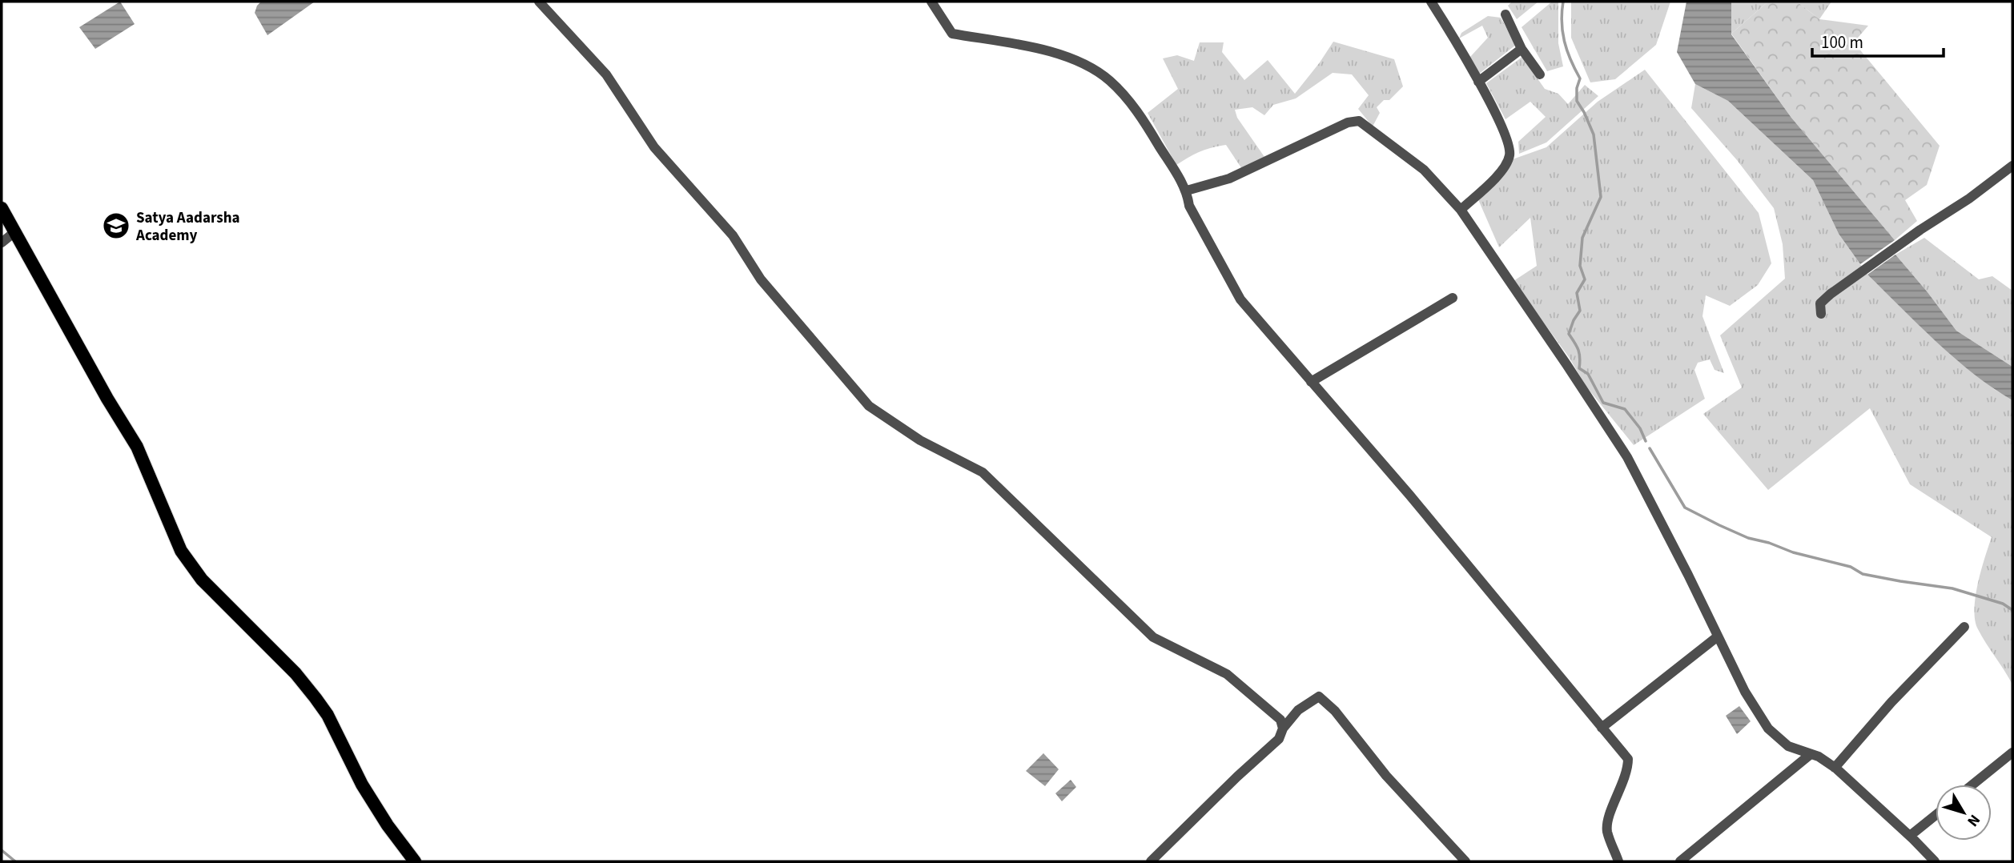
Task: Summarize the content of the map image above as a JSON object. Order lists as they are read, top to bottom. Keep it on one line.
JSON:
{"places":{"school or university":["Satya Aadarsha Academy"]},"scale_bar":"100 m","north":"bottom right"}
